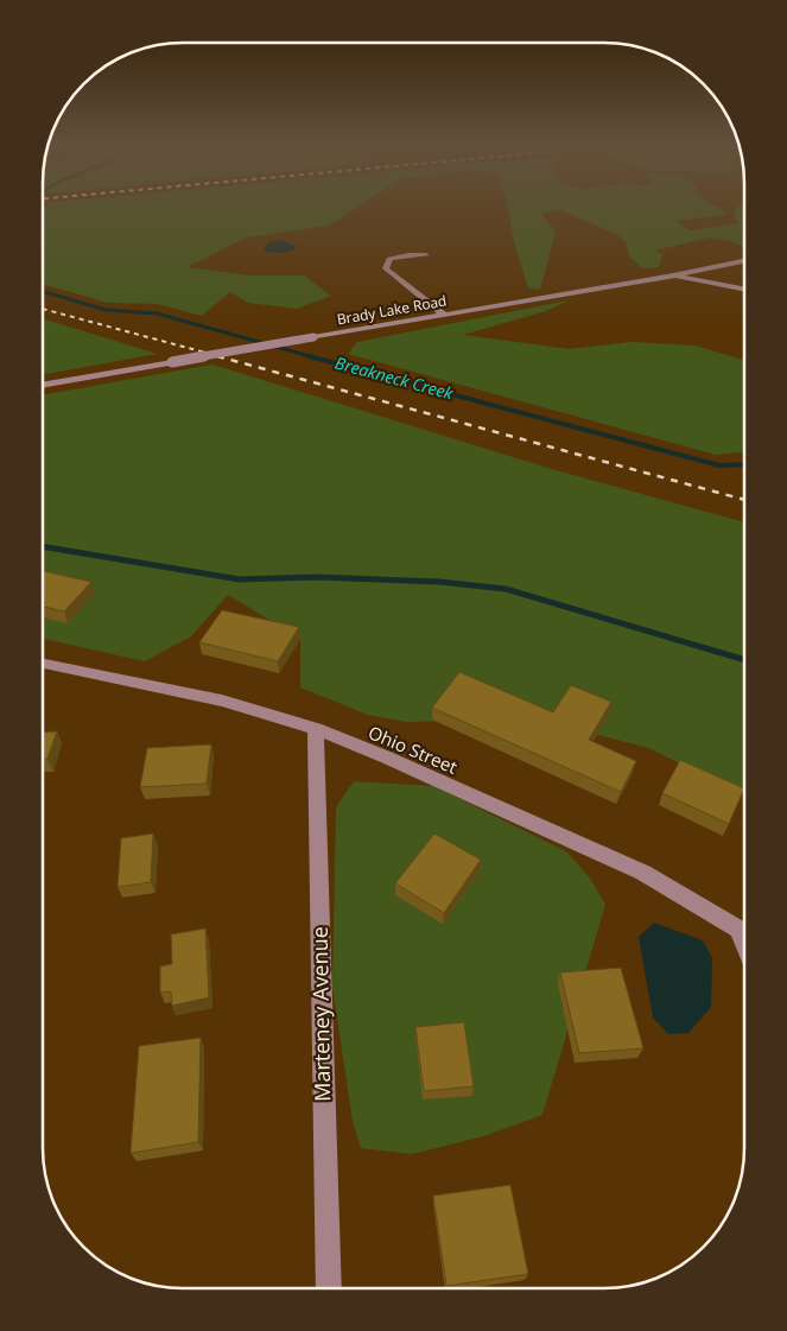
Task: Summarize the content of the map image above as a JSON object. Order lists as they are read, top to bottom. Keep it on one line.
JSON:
{"streets":{"street":["Brady Lake Road","Ohio Street","Marteney Avenue"]},"crossings":[["Ohio Street","Marteney Avenue"]],"water":["Breakneck Creek"]}
